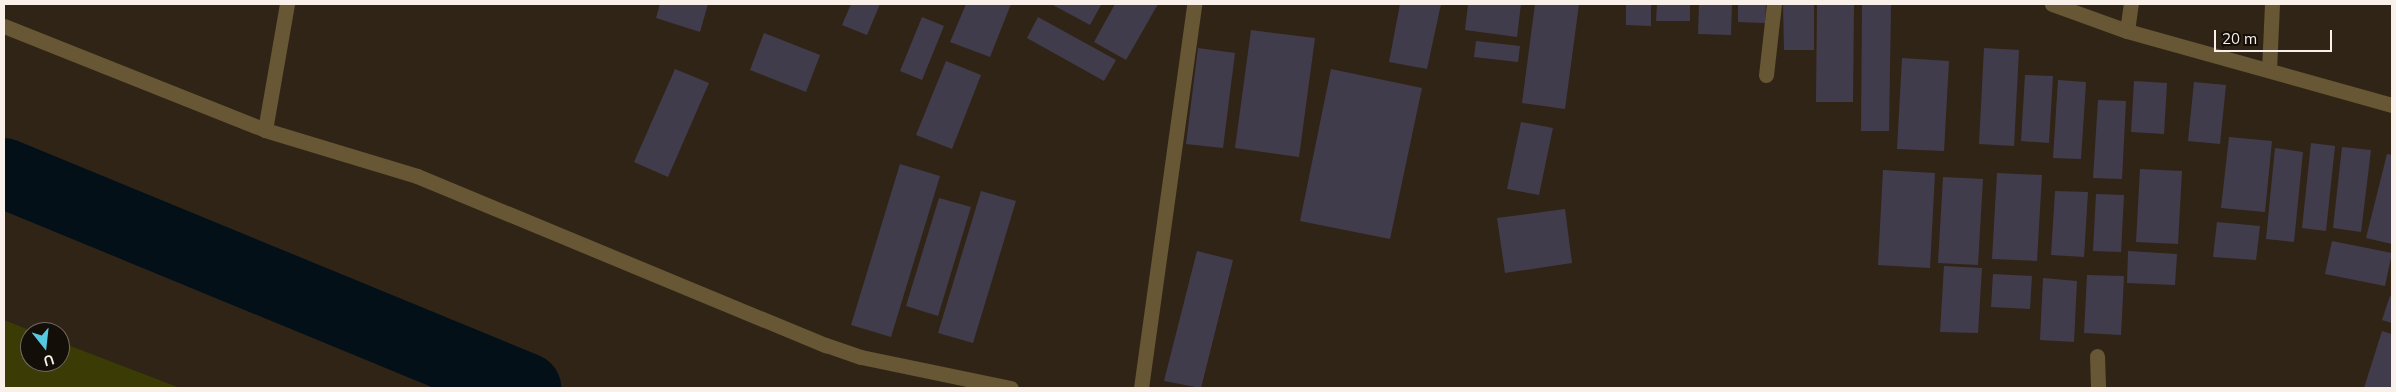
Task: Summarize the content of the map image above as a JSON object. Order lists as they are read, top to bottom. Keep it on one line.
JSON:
{"scale_bar":"20 m","north":"bottom"}
